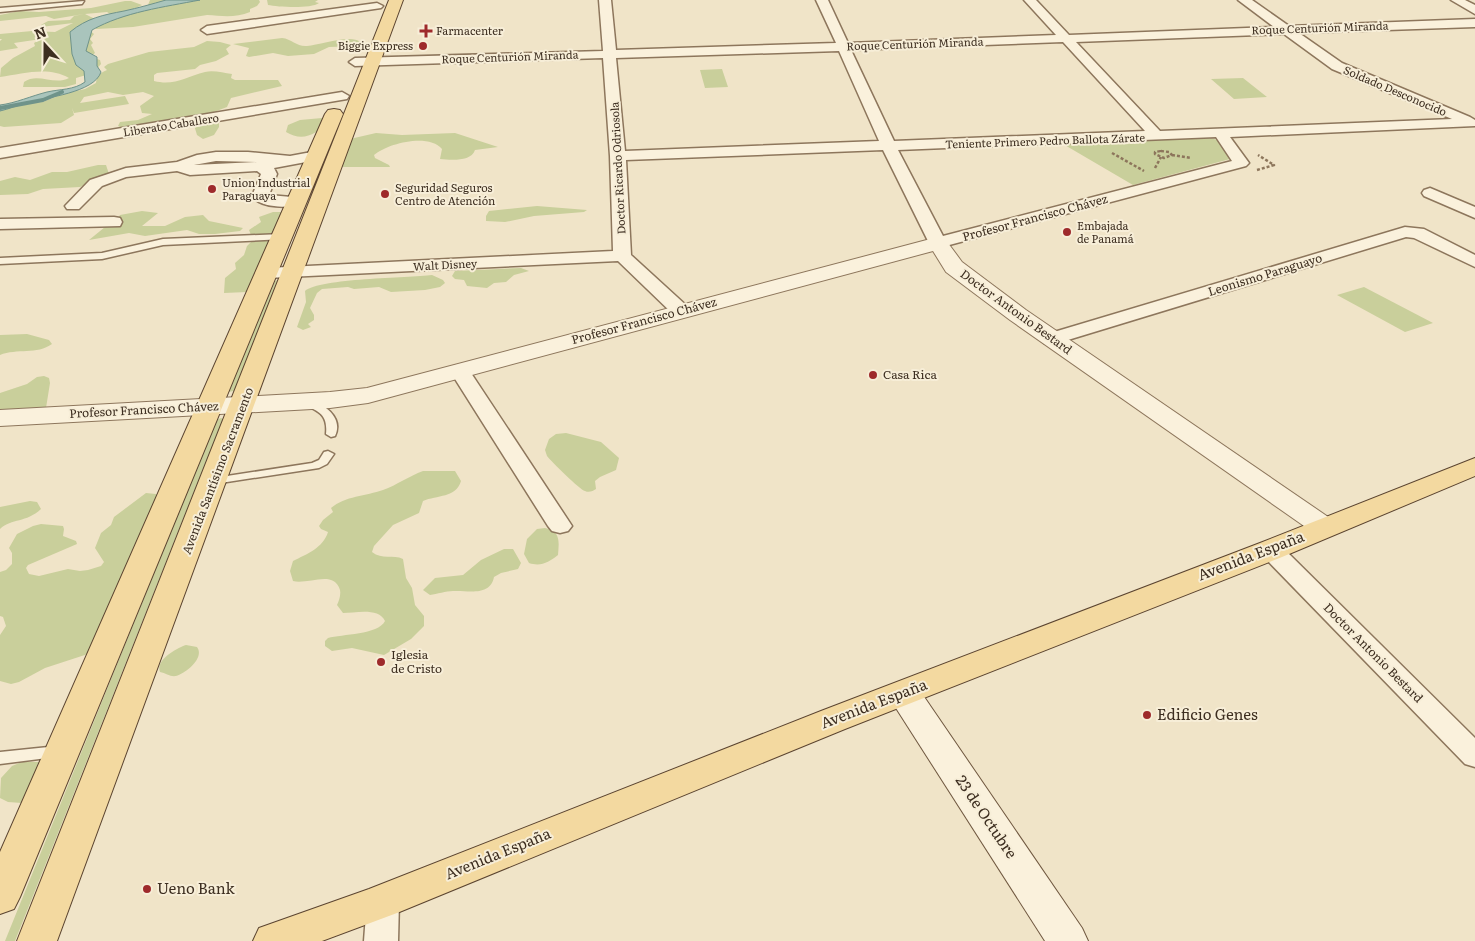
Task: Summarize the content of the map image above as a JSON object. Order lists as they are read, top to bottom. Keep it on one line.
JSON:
{"streets":{"main road":["Avenida Santísimo Sacramento","Avenida España"],"street":["Roque Centurión Miranda","Soldado Desconocido","Liberato Caballero","Teniente Primero Pedro Ballota Zárate","Doctor Ricardo Odriosola","Profesor Francisco Chávez","Walt Disney","Leonismo Paraguayo","Doctor Antonio Bestard","23 de Octubre"]},"crossings":[["Roque Centurión Miranda","Soldado Desconocido"],["Roque Centurión Miranda","Doctor Ricardo Odriosola"],["Roque Centurión Miranda","Doctor Antonio Bestard"],["Roque Centurión Miranda","Avenida Santísimo Sacramento"],["Soldado Desconocido","Teniente Primero Pedro Ballota Zárate"],["Teniente Primero Pedro Ballota Zárate","Doctor Ricardo Odriosola"],["Teniente Primero Pedro Ballota Zárate","Profesor Francisco Chávez"],["Teniente Primero Pedro Ballota Zárate","Doctor Antonio Bestard"],["Doctor Ricardo Odriosola","Walt Disney"],["Profesor Francisco Chávez","Doctor Antonio Bestard"],["Profesor Francisco Chávez","Avenida Santísimo Sacramento"],["Walt Disney","Avenida Santísimo Sacramento"],["Leonismo Paraguayo","Doctor Antonio Bestard"],["Doctor Antonio Bestard","Avenida España"],["Avenida España","23 de Octubre"]],"places":{"health":["Farmacenter"],"other":["Biggie Express","Union Industrial Paraguaya","Seguridad Seguros Centro de Atención","Embajada de Panamá","Casa Rica","Iglesia de Cristo","Edificio Genes","Ueno Bank"]},"north":"top"}
